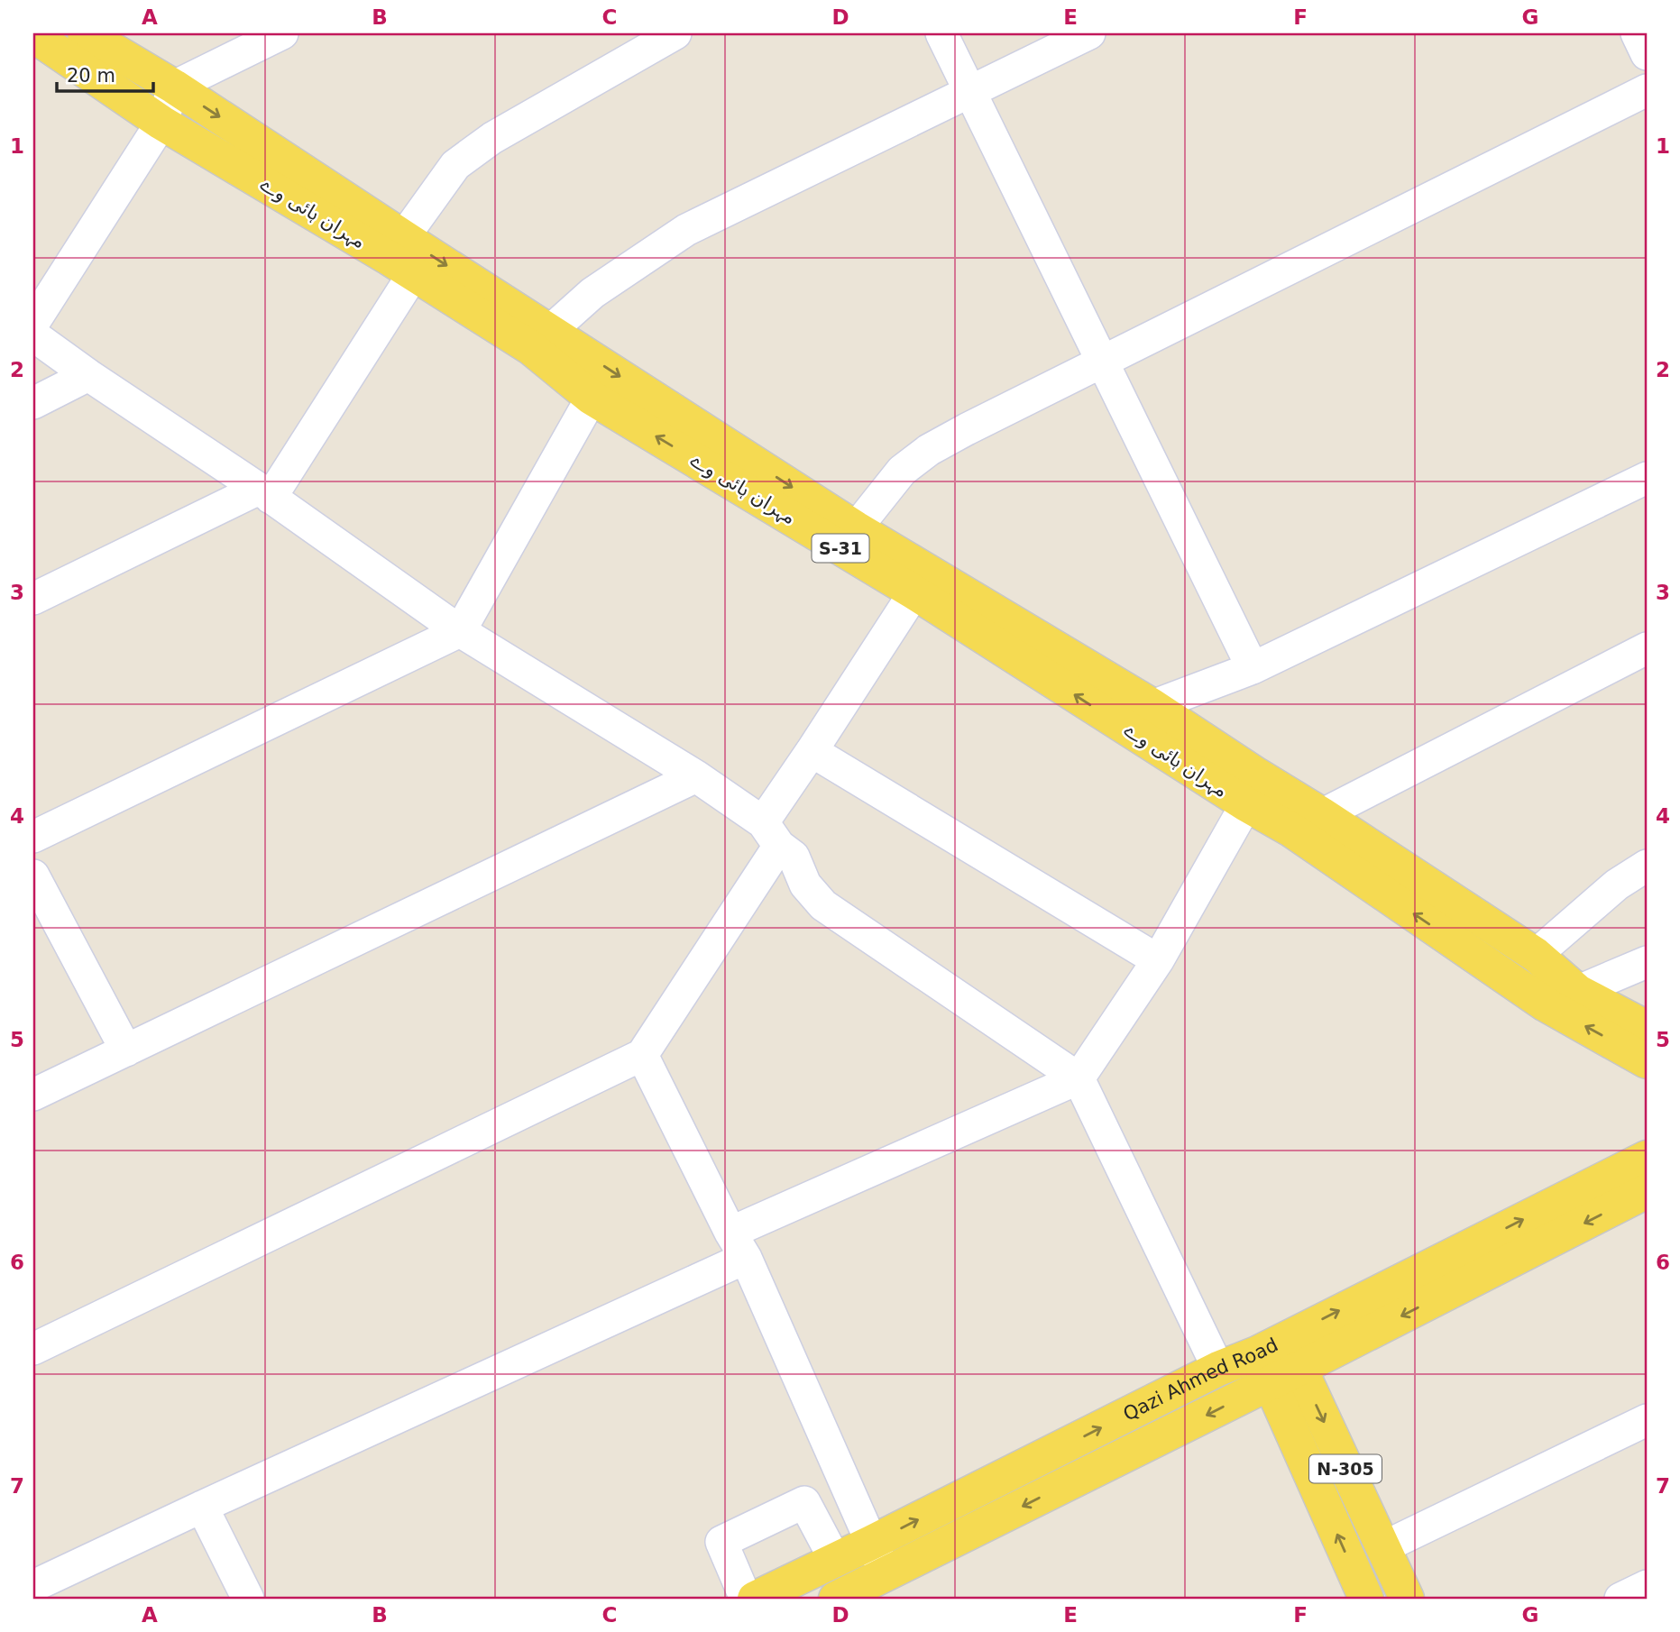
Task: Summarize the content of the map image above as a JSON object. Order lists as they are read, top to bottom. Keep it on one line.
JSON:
{"streets":{"main road":["مہران ہائی وے","S-31","Qazi Ahmed Road","N-305"]},"crossings":[["Qazi Ahmed Road","N-305"]],"scale_bar":"20 m","grid":{"columns":["A","B","C","D","E","F","G"],"rows":["1","2","3","4","5","6","7"]}}
